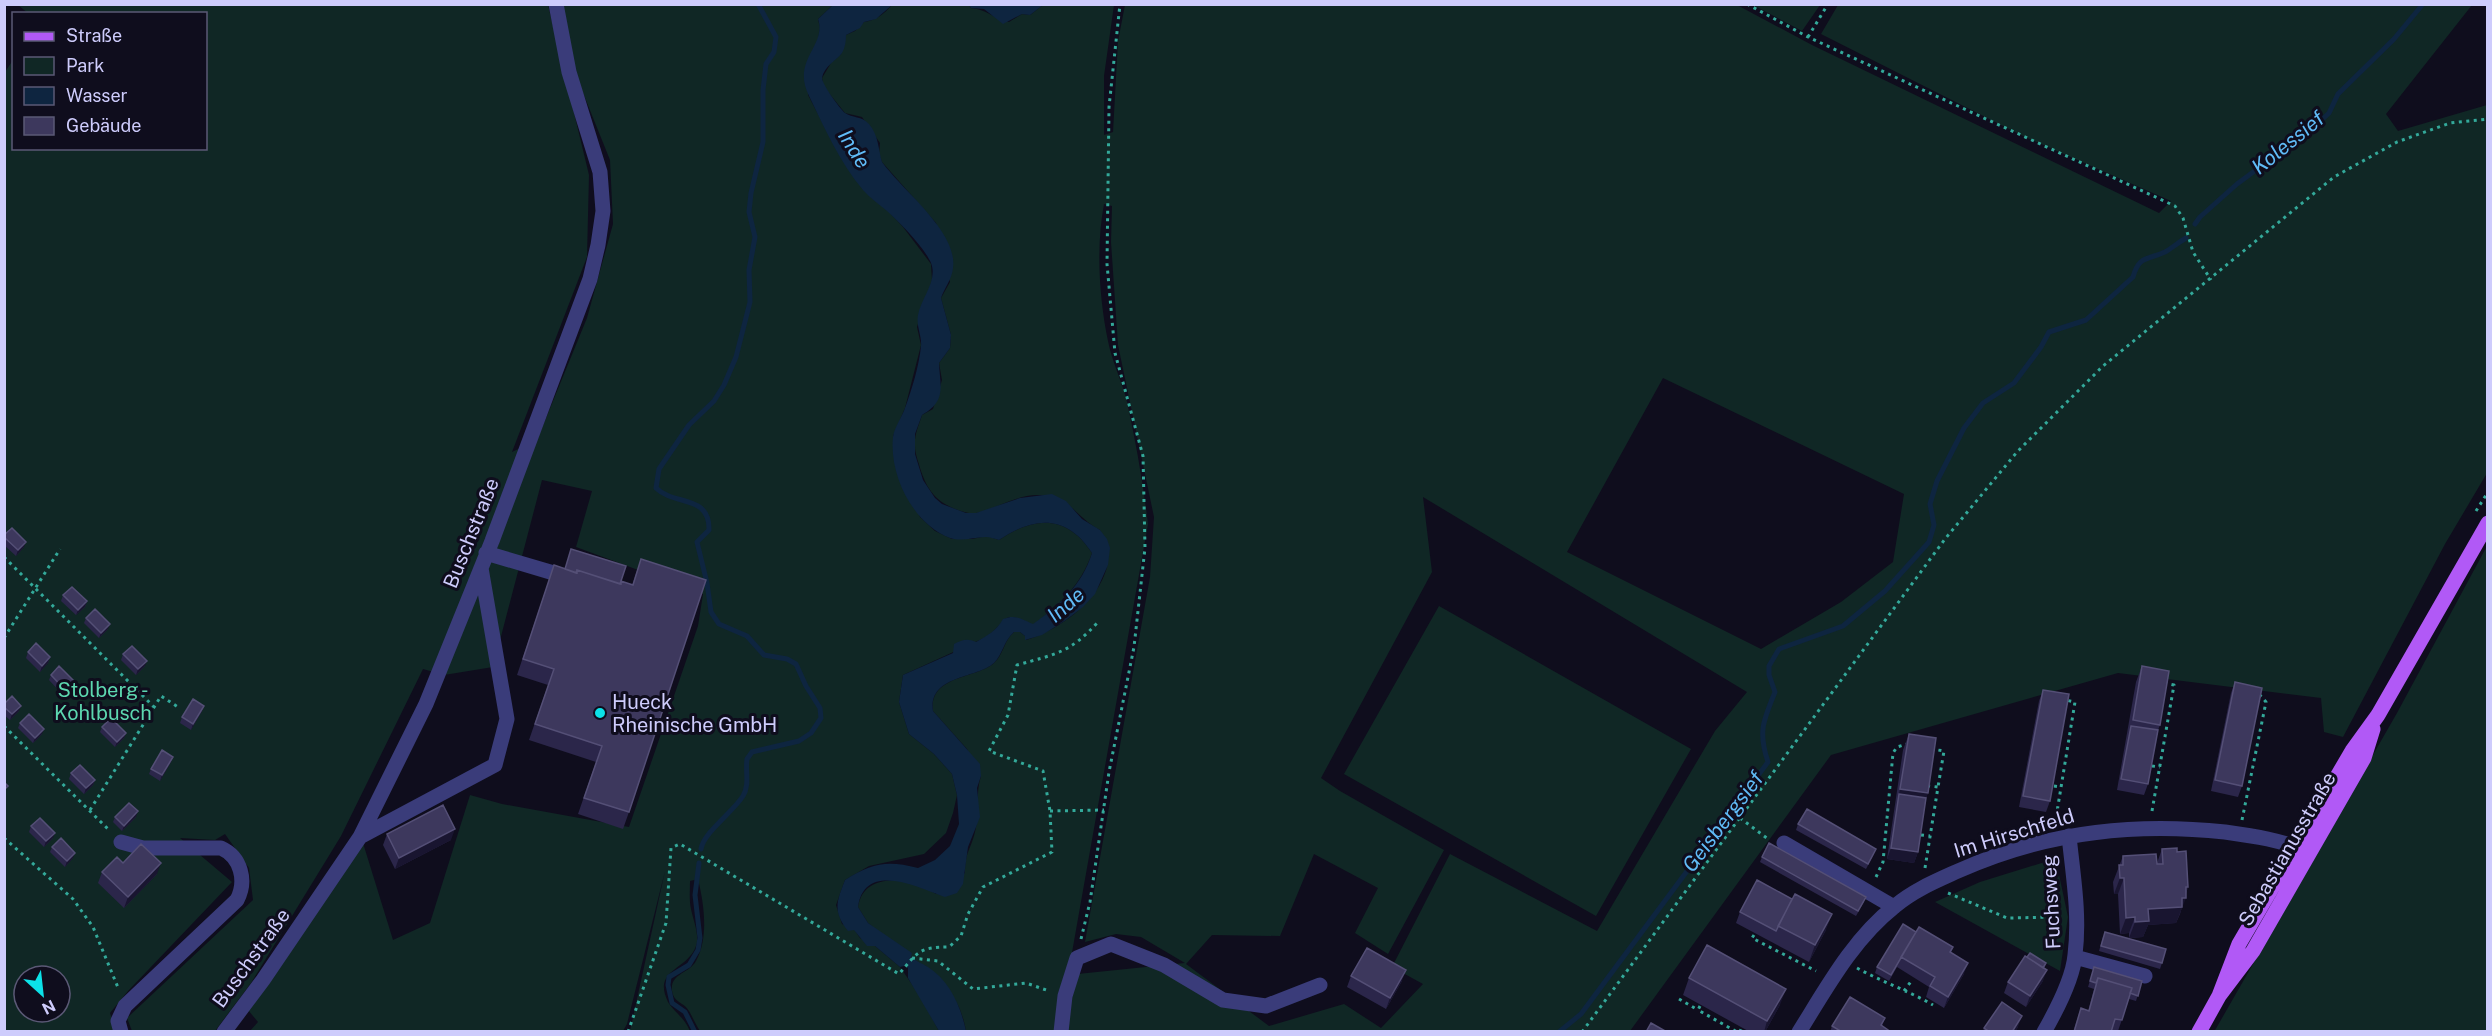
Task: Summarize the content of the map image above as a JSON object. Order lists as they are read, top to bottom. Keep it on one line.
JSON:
{"streets":{"main road":["Sebastianusstraße"],"street":["Buschstraße","Im Hirschfeld","Fuchsweg"]},"crossings":[["Im Hirschfeld","Sebastianusstraße"],["Im Hirschfeld","Fuchsweg"]],"water":["Kolessief","Inde","Geisbergsief"],"parks":["Stolberg - Kohlbusch"],"places":["Hueck Rheinische GmbH"],"legend":["Straße","Park","Wasser","Gebäude"],"north":"bottom right"}
